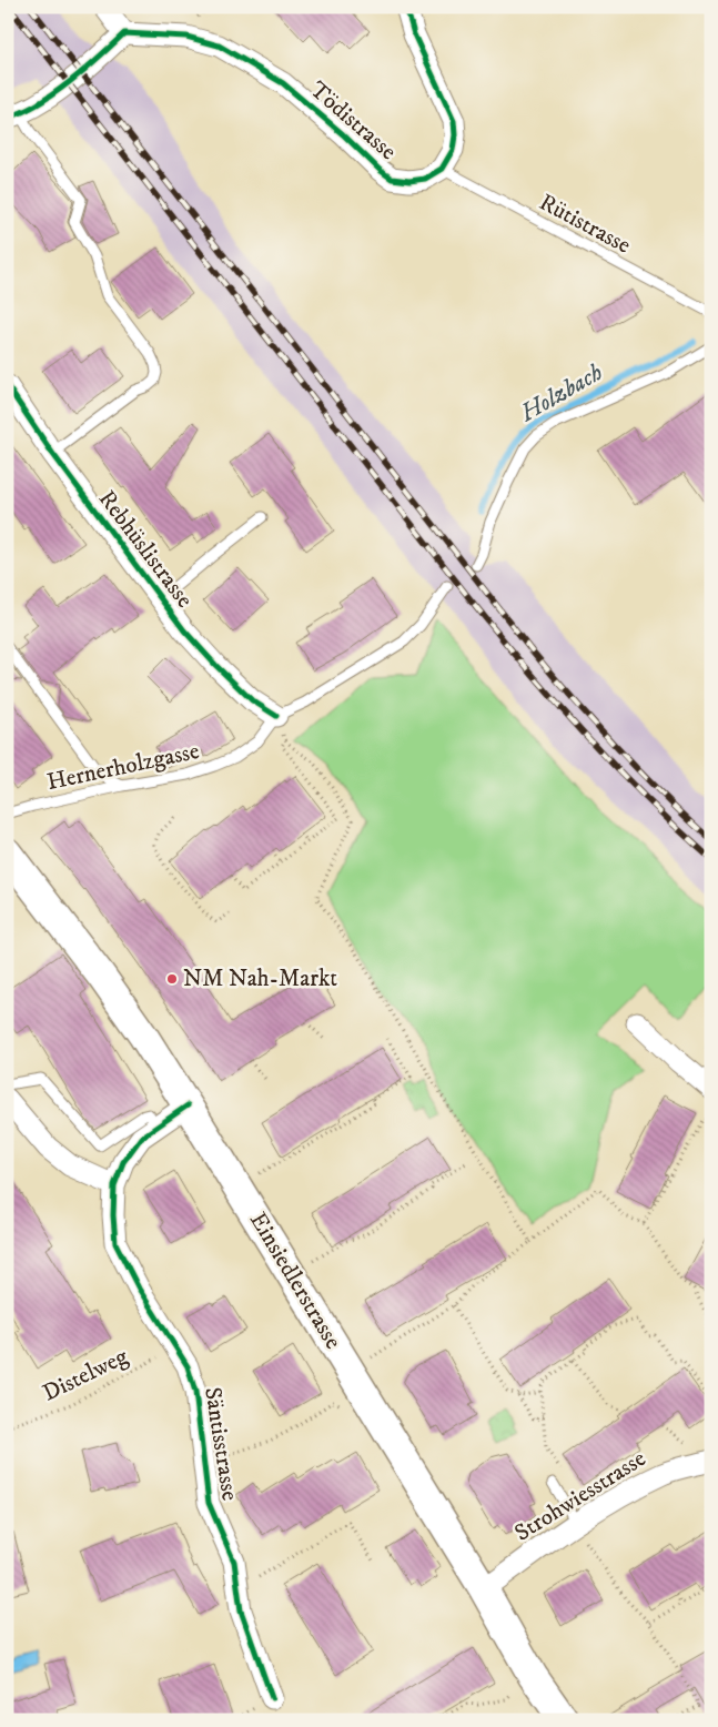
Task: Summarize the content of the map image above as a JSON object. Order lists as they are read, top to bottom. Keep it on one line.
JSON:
{"streets":{"main road":["Einsiedlerstrasse"],"street":["Tödistrasse","Rebhüslistrasse","Säntisstrasse","Strohwiesstrasse"],"lane":["Rütistrasse","Hernerholzgasse"],"path":["Distelweg"]},"crossings":[["Tödistrasse","Rütistrasse"],["Rebhüslistrasse","Hernerholzgasse"],["Einsiedlerstrasse","Säntisstrasse"],["Einsiedlerstrasse","Strohwiesstrasse"],["Distelweg","Säntisstrasse"]],"water":["Holzbach"],"places":["NM Nah-Markt"]}
